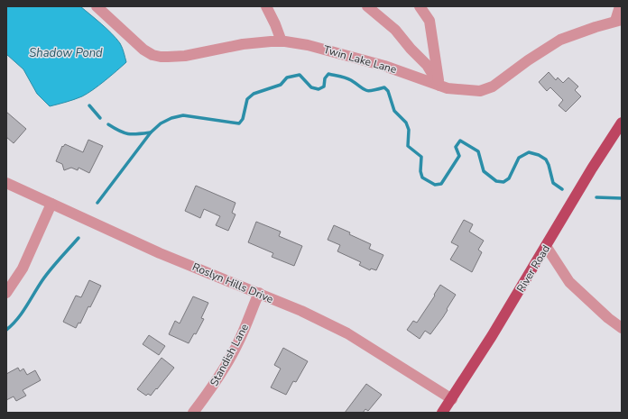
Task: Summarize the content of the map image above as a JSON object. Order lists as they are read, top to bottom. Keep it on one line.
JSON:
{"streets":{"main road":["River Road"],"street":["Twin Lake Lane","Roslyn Hills Drive","Standish Lane"]},"crossings":[["River Road","Roslyn Hills Drive"],["Roslyn Hills Drive","Standish Lane"]],"water":["Shadow Pond"]}
